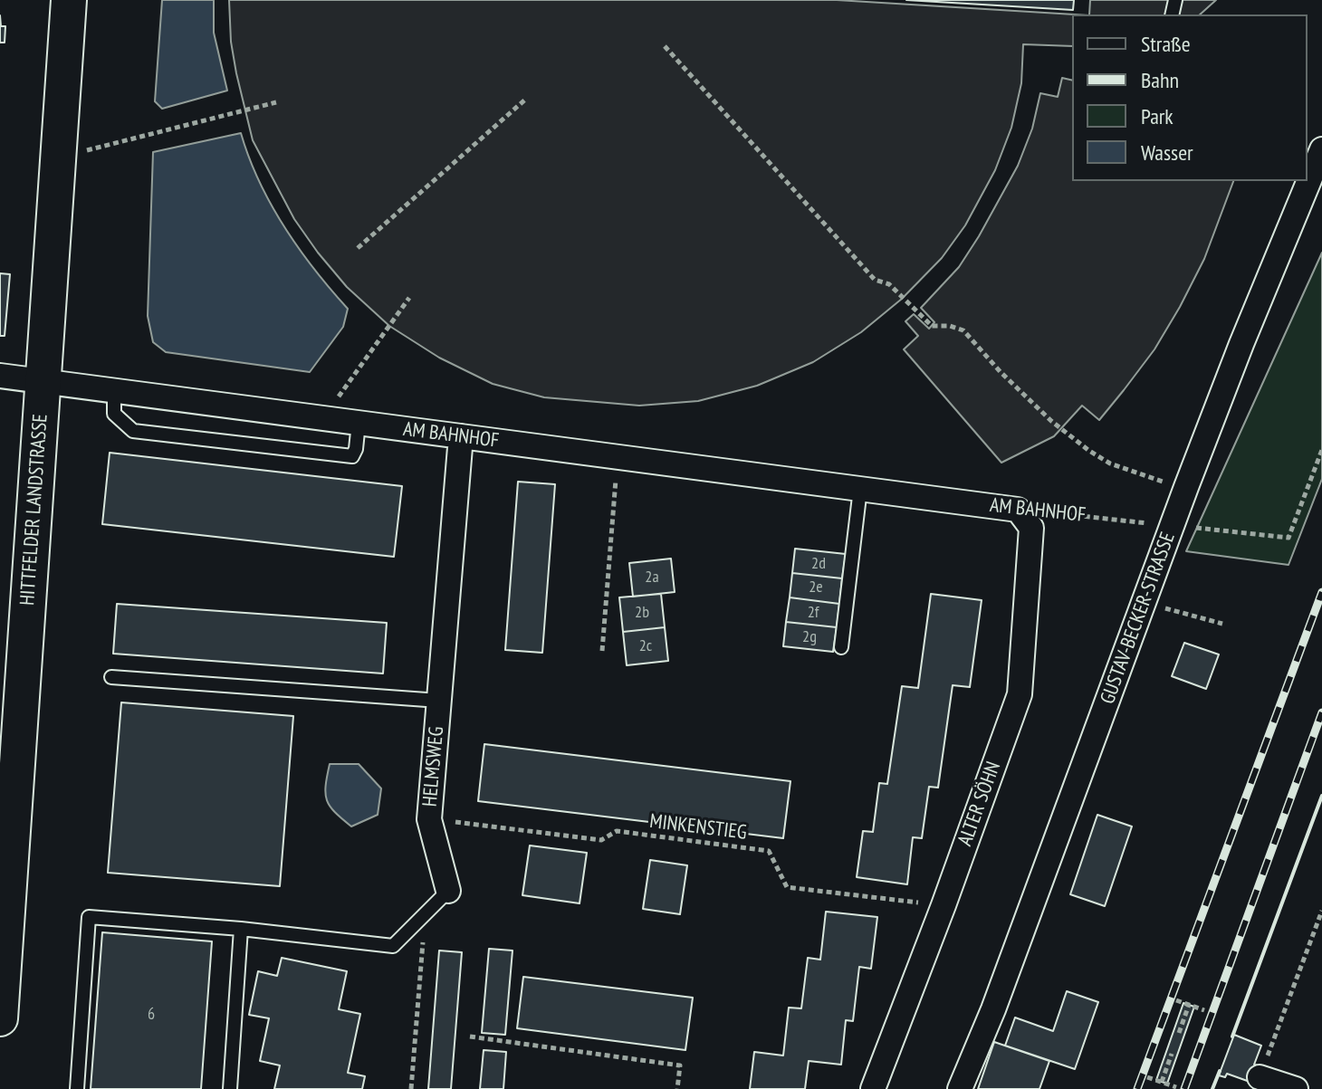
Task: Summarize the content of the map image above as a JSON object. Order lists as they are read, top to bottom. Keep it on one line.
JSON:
{"streets":{"main road":["HITTFELDER LANDSTRASSE"],"street":["AM BAHNHOF","GUSTAV-BECKER-STRASSE","HELMSWEG","ALTER SÖHN"],"path":["MINKENSTIEG"]},"crossings":[["AM BAHNHOF","HITTFELDER LANDSTRASSE"],["AM BAHNHOF","GUSTAV-BECKER-STRASSE"],["AM BAHNHOF","HELMSWEG"],["AM BAHNHOF","ALTER SÖHN"],["HELMSWEG","MINKENSTIEG"],["ALTER SÖHN","MINKENSTIEG"]],"house_numbers":["2d","2a","2e","2b","2f","2g","2c","6"],"legend":["Straße","Bahn","Park","Wasser"]}
